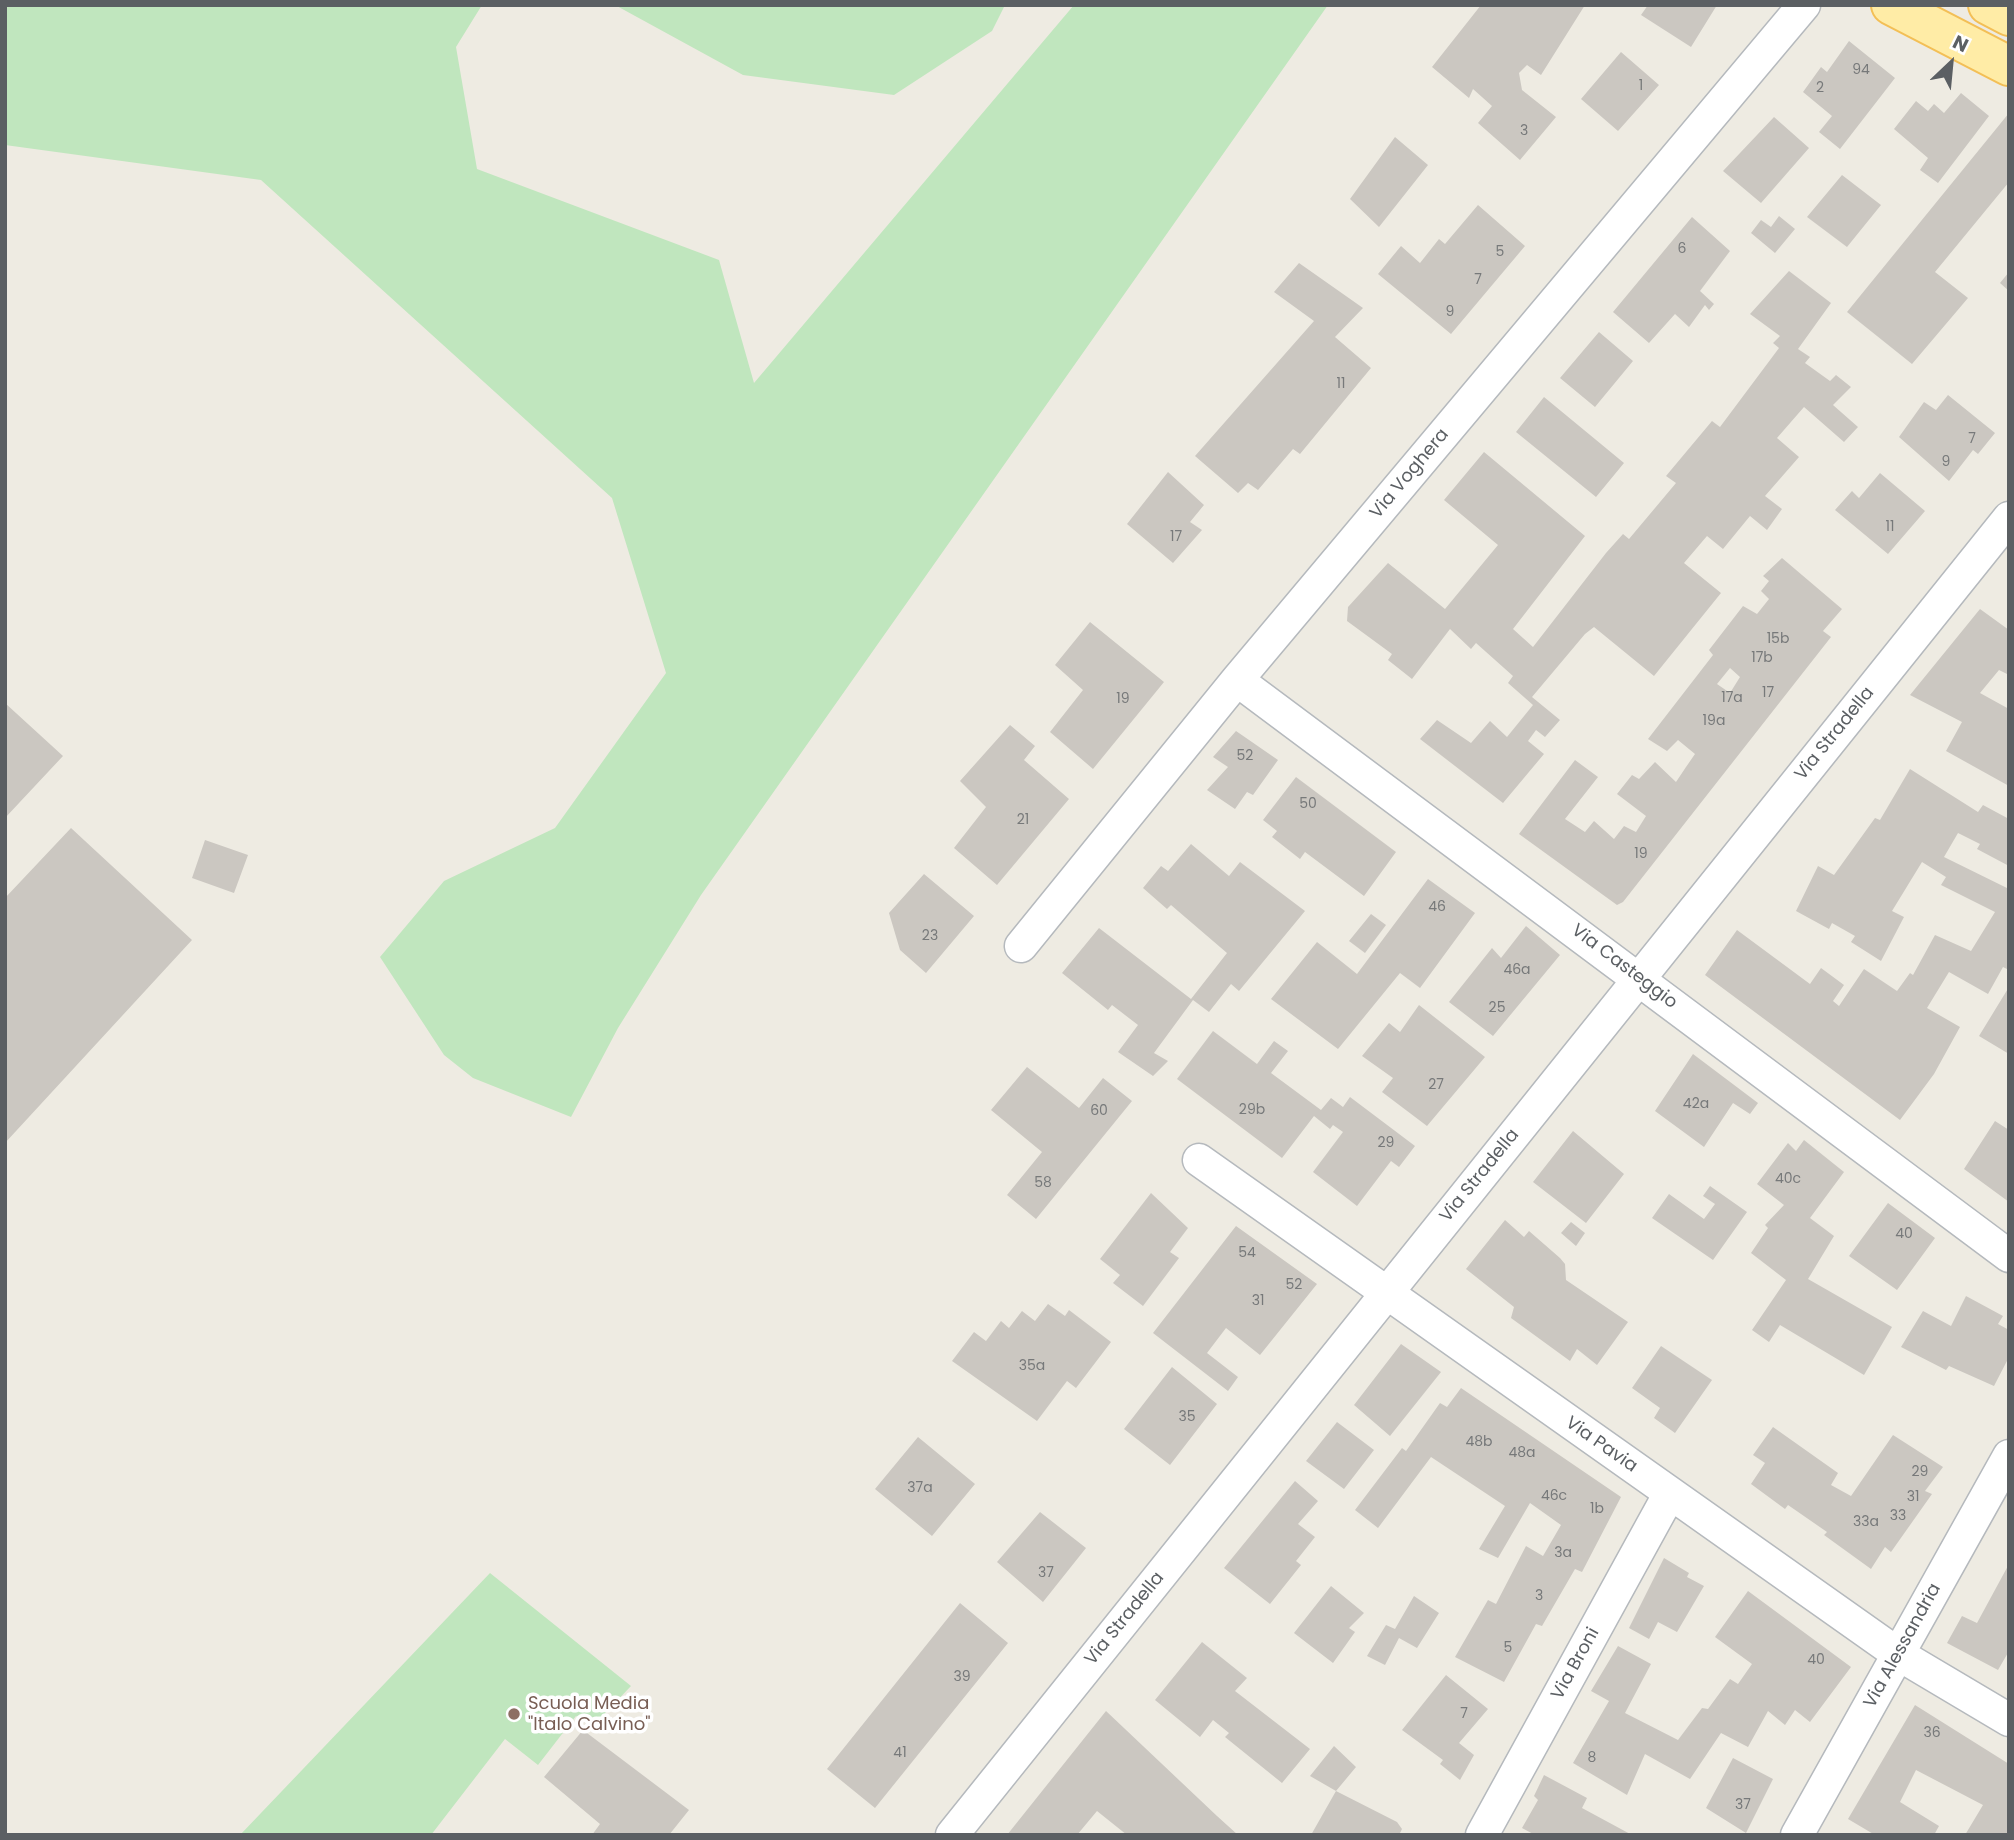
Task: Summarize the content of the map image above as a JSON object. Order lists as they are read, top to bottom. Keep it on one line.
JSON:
{"streets":{"street":["Via Voghera","Via Stradella","Via Casteggio","Via Pavia","Via Alessandria","Via Broni"]},"crossings":[["Via Voghera","Via Casteggio"],["Via Stradella","Via Casteggio"],["Via Stradella","Via Pavia"],["Via Pavia","Via Alessandria"],["Via Pavia","Via Broni"]],"places":["Scuola Media \"Italo Calvino\""],"house_numbers":["94","1","2","3","6","5","7","9","11","7","9","11","17","15b","17b","17","17a","19","19a","52","50","21","19","46","23","46a","25","27","42a","29b","60","29","40c","58","40","54","52","31","35a","35","48b","48a","29","37a","46c","31","1b","33","33a","3a","37","3","5","40","39","7","36","41","8","37"],"north":"top right"}
